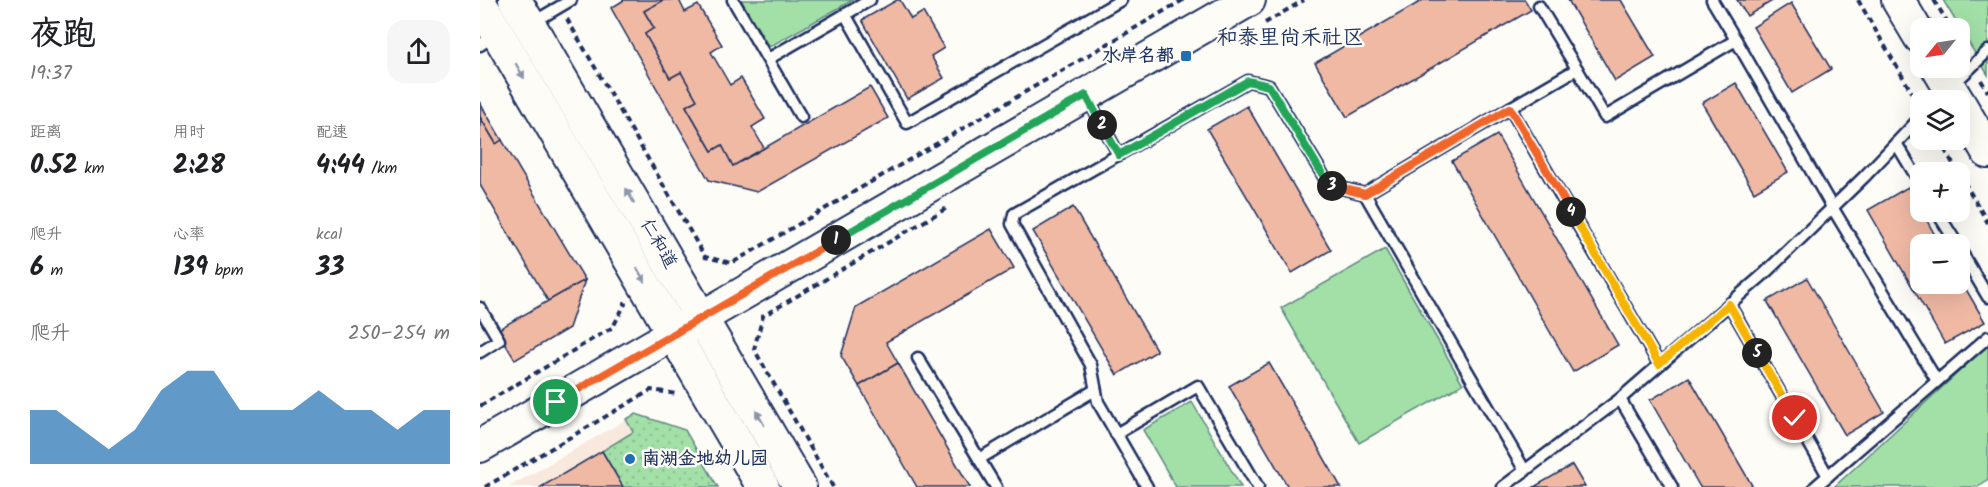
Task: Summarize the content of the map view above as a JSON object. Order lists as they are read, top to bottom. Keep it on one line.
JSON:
{"streets":{"main road":["仁和道"]},"districts":["和泰里尚禾社区"],"places":{"transit":["水岸名都"],"other":["南湖金地幼儿园"]},"north":"bottom left","page":{"heading":["夜跑","19:37"],"map_buttons":["+","−"],"stats":[["距离","0.52 km"],["用时","2:28"],["配速","4:44 /km"],["爬升","6 m"],["心率","139 bpm"],["kcal","33"]],"pins":["2","3","4","1","5"],"chart":["爬升","250–254 m"]}}
